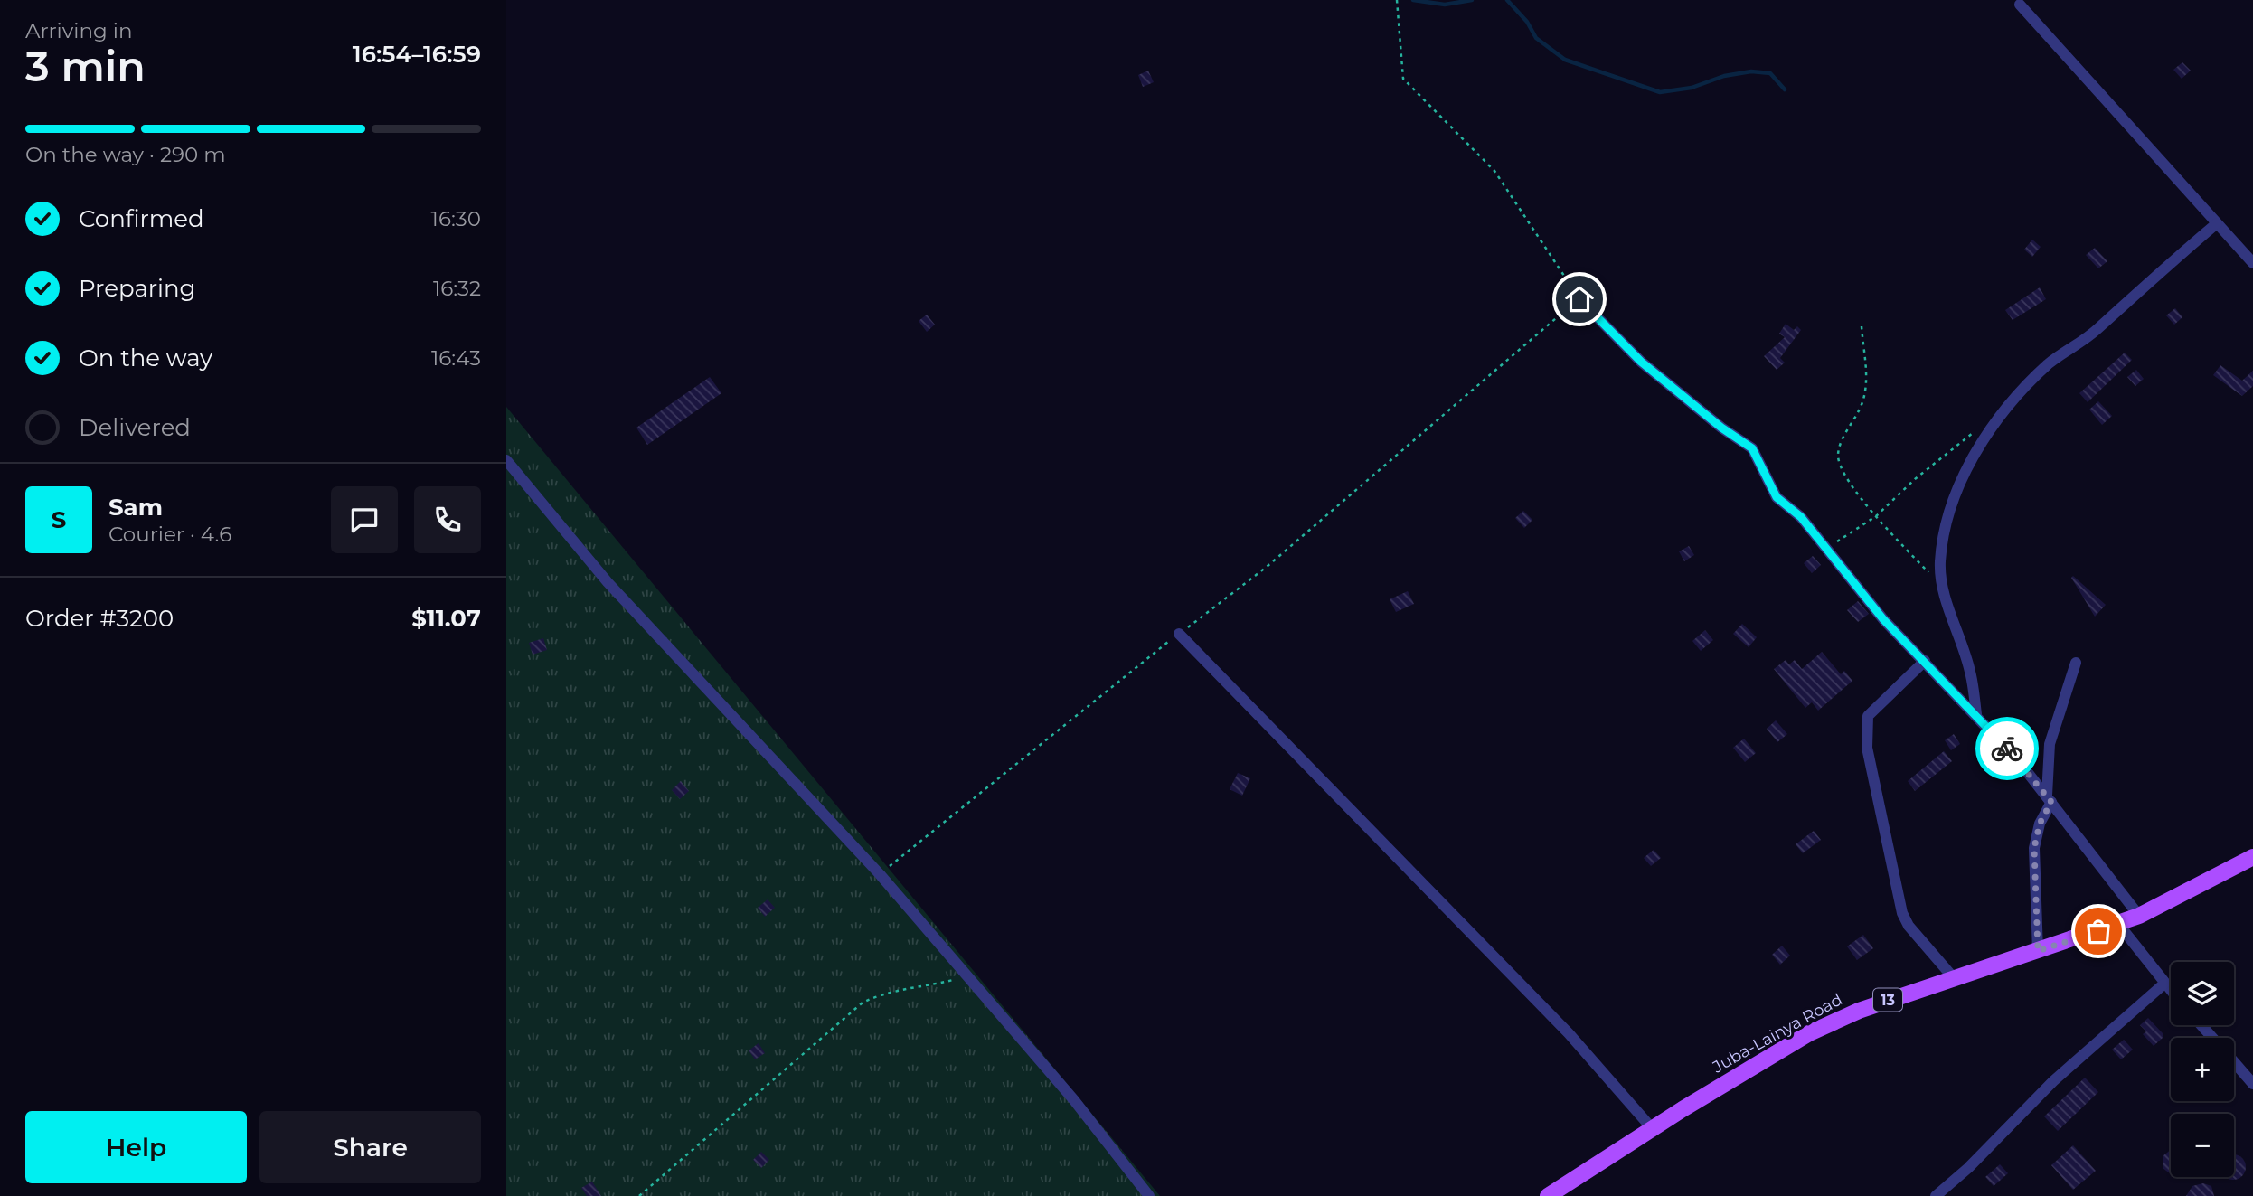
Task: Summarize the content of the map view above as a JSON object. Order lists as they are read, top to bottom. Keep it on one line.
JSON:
{"streets":{"main road":["13","Juba-Lainya Road"]},"page":{"heading":["3 min","Arriving in","16:54–16:59"],"panel":["Sam","Courier · 4.6","Order #3200","$11.07"],"bar":"On the way · 290 m","list":[["Confirmed","16:30"],["Preparing","16:32"],["On the way","16:43"],"Delivered"],"round":"S","map_buttons":["+","−"],"buttons":["Help","Share"]}}
